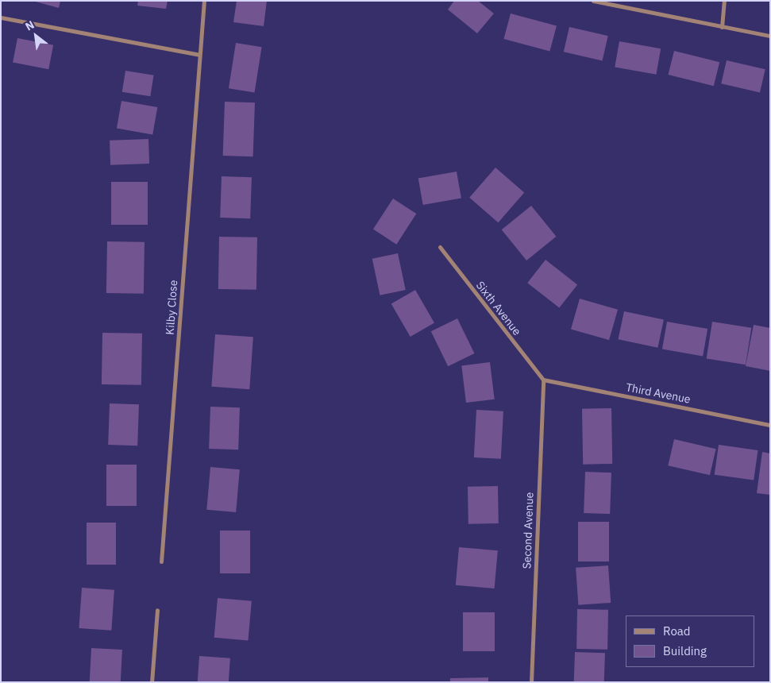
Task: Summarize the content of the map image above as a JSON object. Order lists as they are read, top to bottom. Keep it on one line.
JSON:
{"streets":{"street":["Kilby Close","Sixth Avenue","Third Avenue","Second Avenue"]},"crossings":[["Sixth Avenue","Third Avenue"],["Sixth Avenue","Second Avenue"],["Third Avenue","Second Avenue"]],"legend":["Road","Building"],"north":"top left"}
